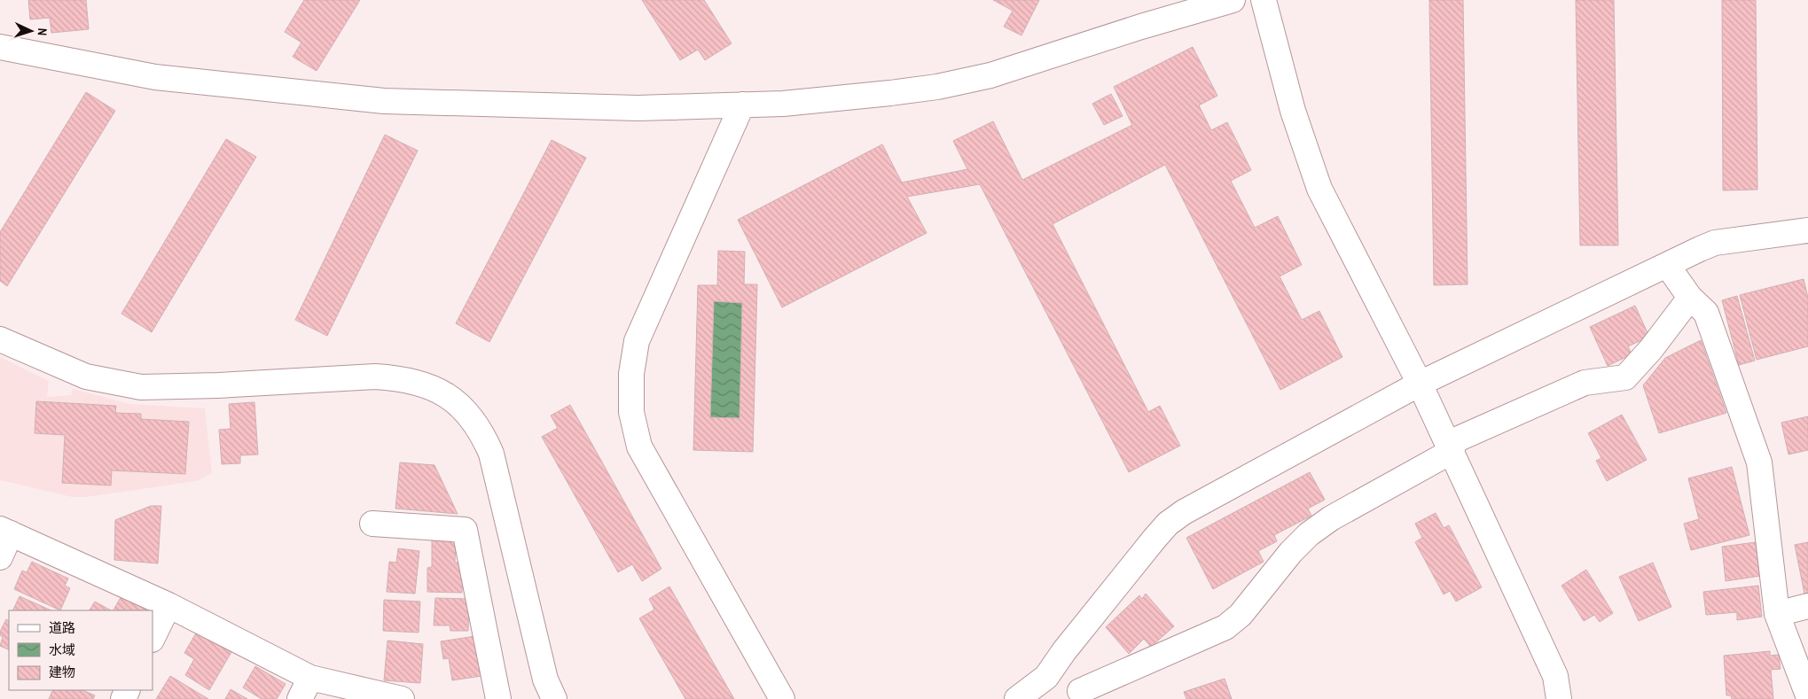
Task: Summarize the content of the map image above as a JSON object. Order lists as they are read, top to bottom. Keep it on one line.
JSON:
{"legend":["道路","水域","建物"],"north":"right"}
